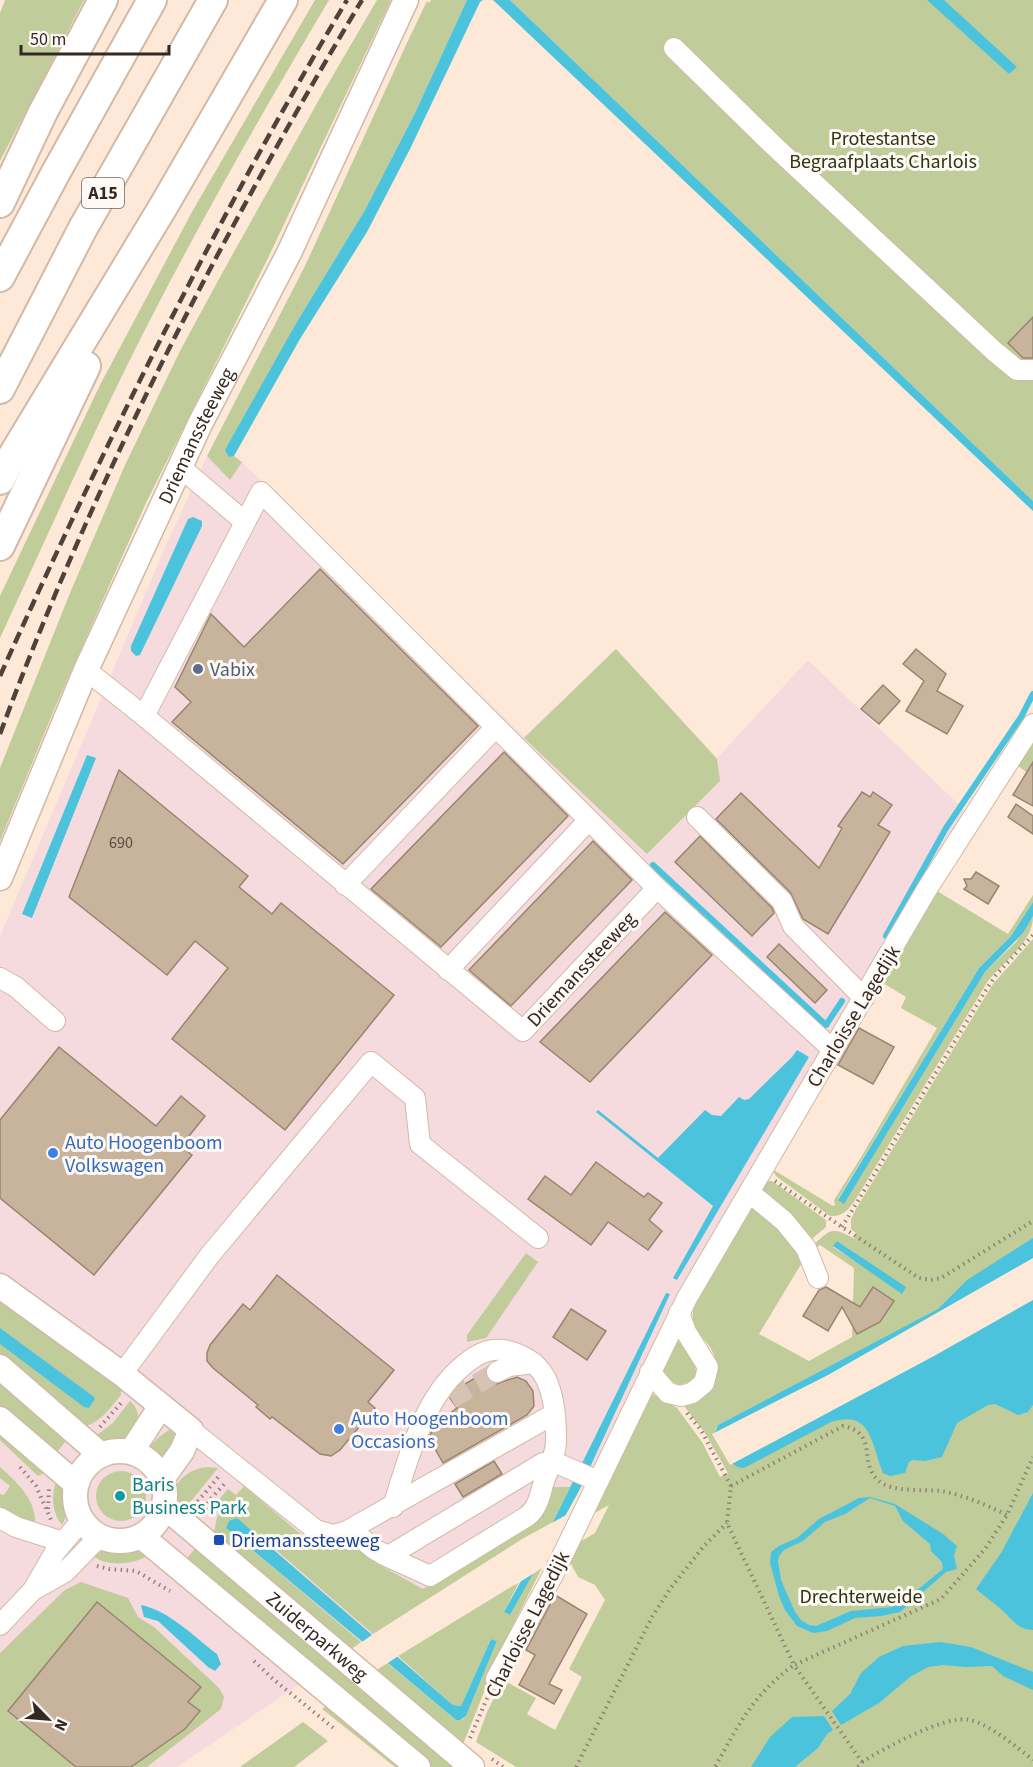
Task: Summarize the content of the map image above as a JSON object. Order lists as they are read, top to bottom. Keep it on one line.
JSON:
{"streets":{"highway":["A15"],"main road":["Driemanssteeweg","Zuiderparkweg"],"street":["Charloisse Lagedijk"]},"crossings":[["Charloisse Lagedijk","Zuiderparkweg"]],"parks":["Protestantse Begraafplaats Charlois","Drechterweide"],"places":{"other":["Vabix","Auto Hoogenboom Volkswagen","Auto Hoogenboom Occasions","Baris Business Park"],"transit":["Driemanssteeweg"]},"house_numbers":["690"],"scale_bar":"50 m","north":"bottom right"}
